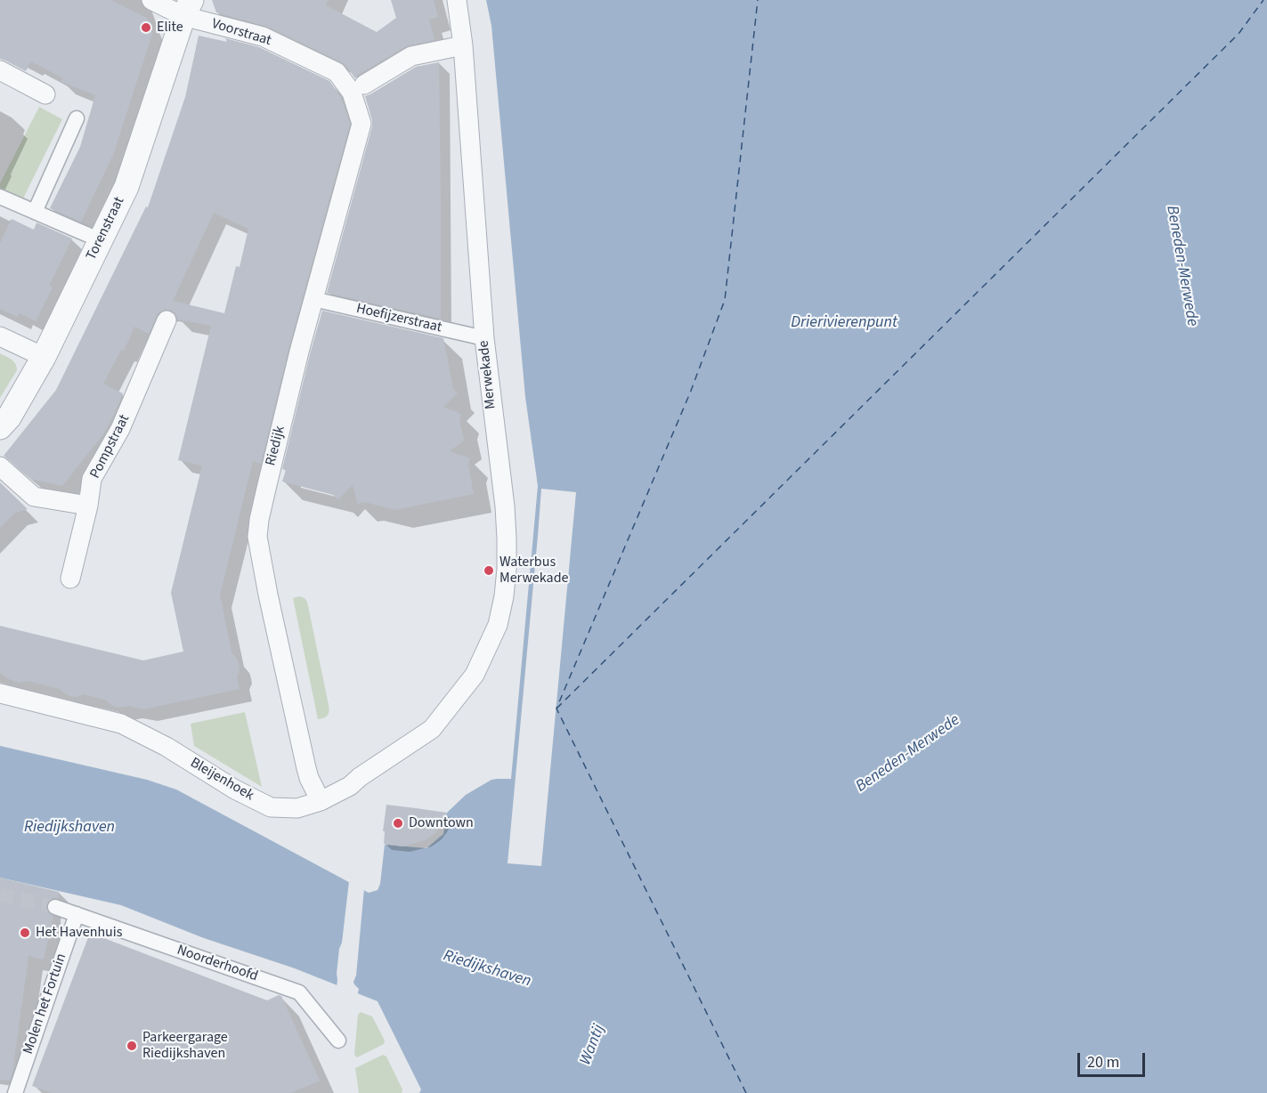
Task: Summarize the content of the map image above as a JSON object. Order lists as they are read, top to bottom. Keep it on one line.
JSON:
{"streets":{"street":["Voorstraat","Torenstraat","Hoefijzerstraat","Merwekade","Riedijk","Pompstraat","Bleijenhoek","Noorderhoofd","Molen het Fortuin"]},"crossings":[["Voorstraat","Torenstraat"],["Voorstraat","Riedijk"],["Hoefijzerstraat","Merwekade"],["Hoefijzerstraat","Riedijk"],["Merwekade","Bleijenhoek"],["Riedijk","Bleijenhoek"],["Noorderhoofd","Molen het Fortuin"]],"water":["Beneden-Merwede","Drierivierenpunt","Riedijkshaven","Wantij"],"places":["Elite","Waterbus Merwekade","Downtown","Het Havenhuis","Parkeergarage Riedijkshaven"],"scale_bar":"20 m"}
